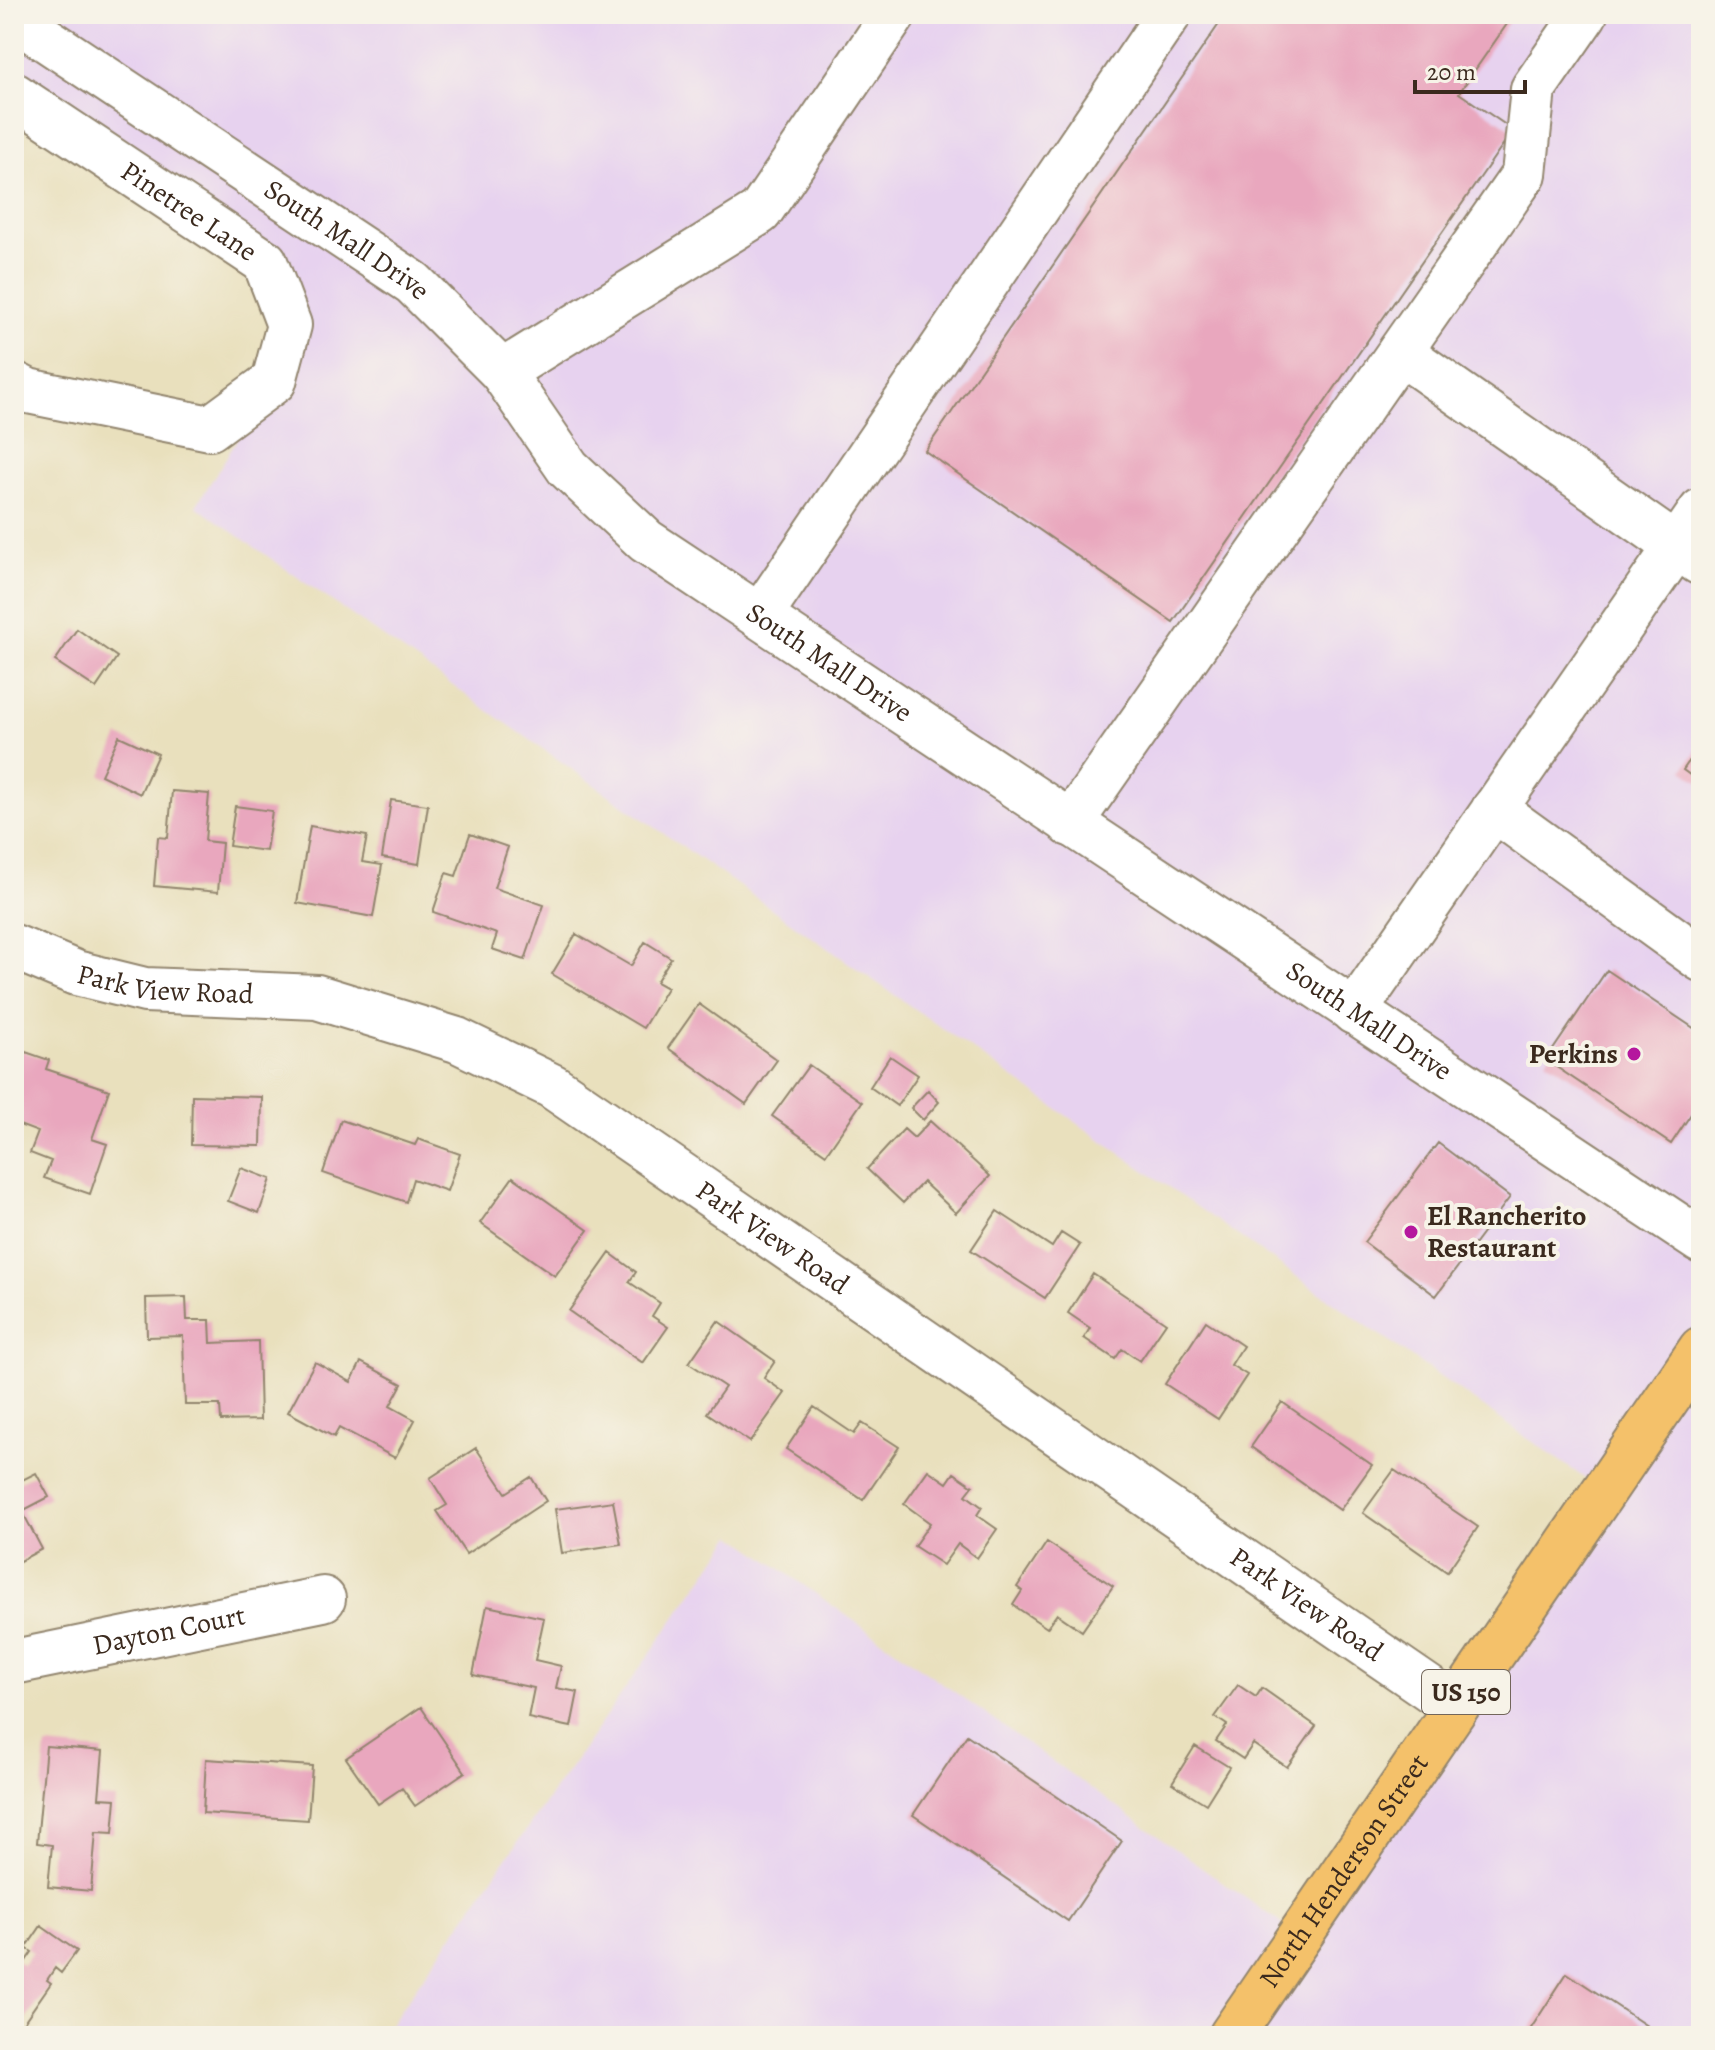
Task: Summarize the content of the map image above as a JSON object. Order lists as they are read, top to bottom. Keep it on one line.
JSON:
{"streets":{"main road":["US 150","North Henderson Street"],"street":["Pinetree Lane","South Mall Drive","Park View Road","Dayton Court"]},"crossings":[["Park View Road","North Henderson Street"]],"places":["Perkins","El Rancherito Restaurant"],"scale_bar":"20 m"}
